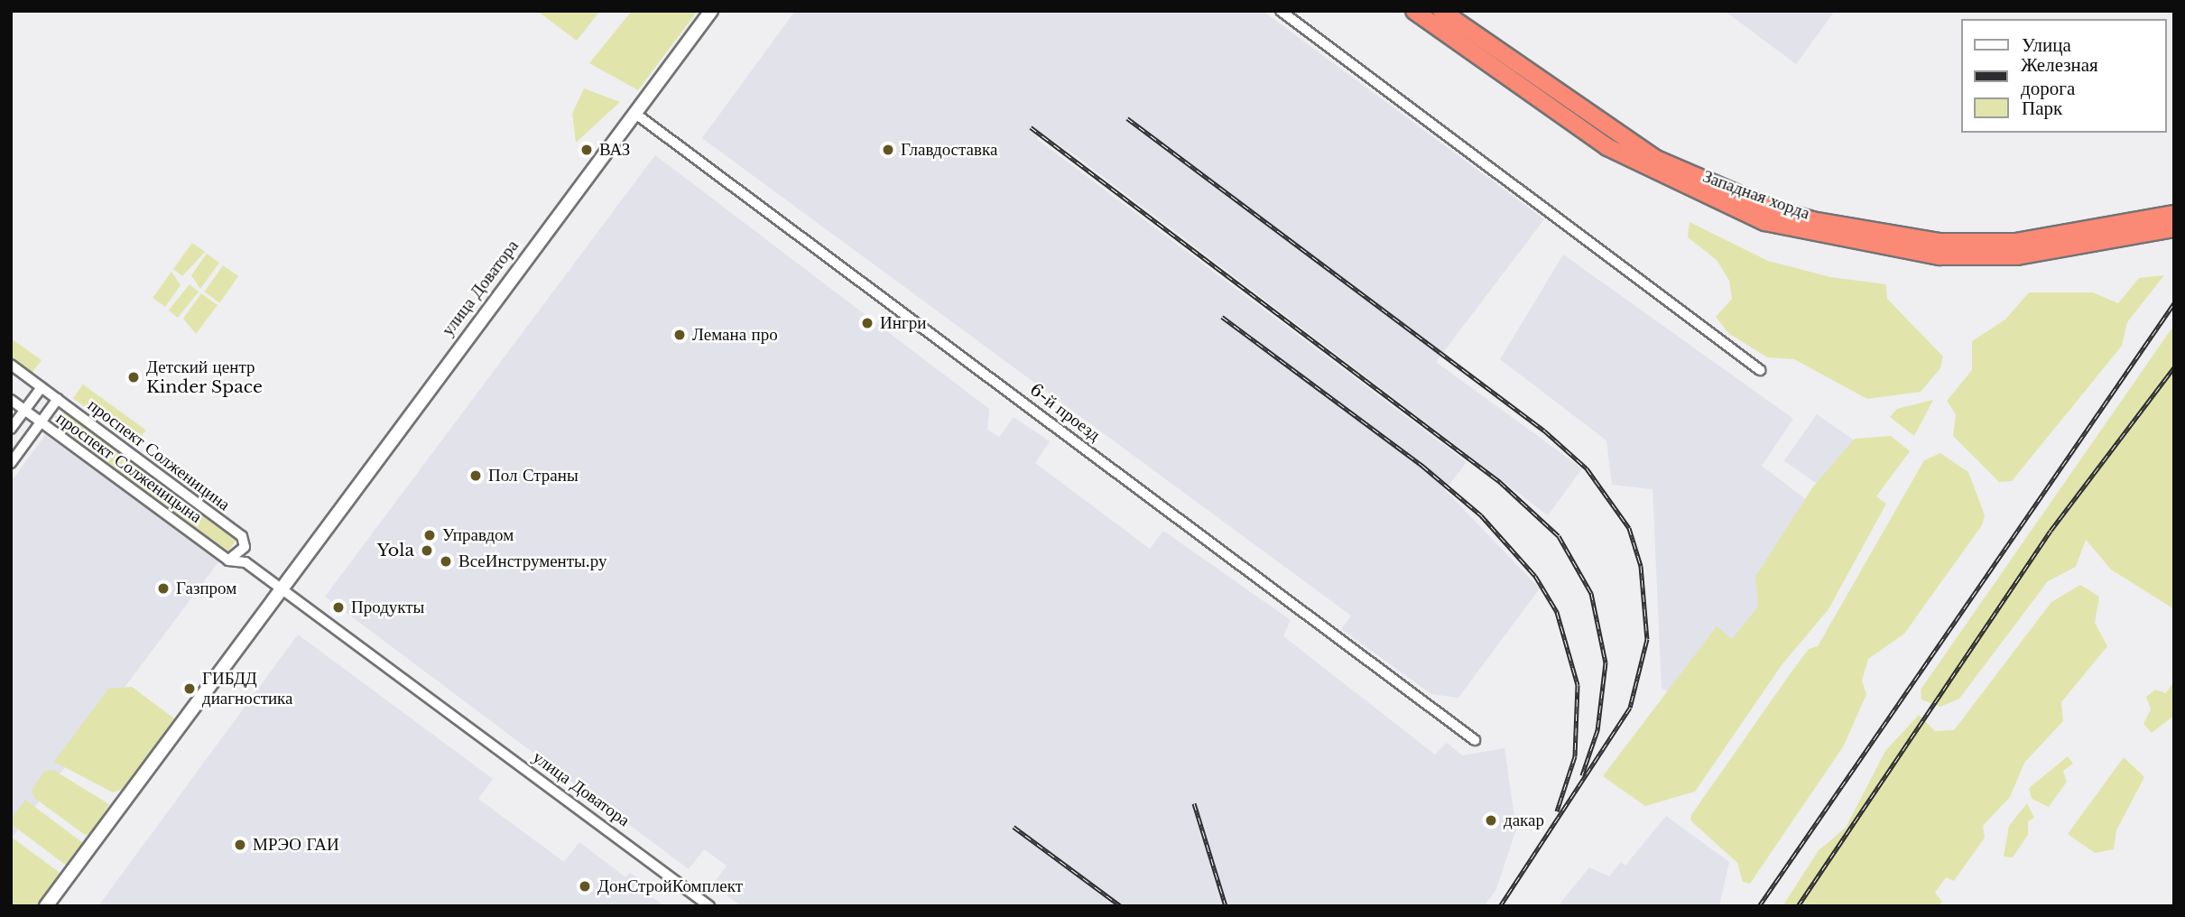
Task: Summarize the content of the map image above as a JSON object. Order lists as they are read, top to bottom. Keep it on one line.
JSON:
{"streets":{"highway":["Западная хорда"],"street":["улица Доватора","6-й проезд","проспект Солженицина","проспект Солженицына"]},"crossings":[["улица Доватора","6-й проезд"],["проспект Солженицина","проспект Солженицына"]],"places":["ВАЗ","Главдоставка","Ингри","Лемана про","Детский центр Kinder Space","Пол Страны","Управдом","Yola","ВсеИнструменты.ру","Газпром","Продукты","ГИБДД диагностика","дакар","МРЭО ГАИ","ДонСтройКомплект"],"legend":["Улица","Железная дорога","Парк"]}
